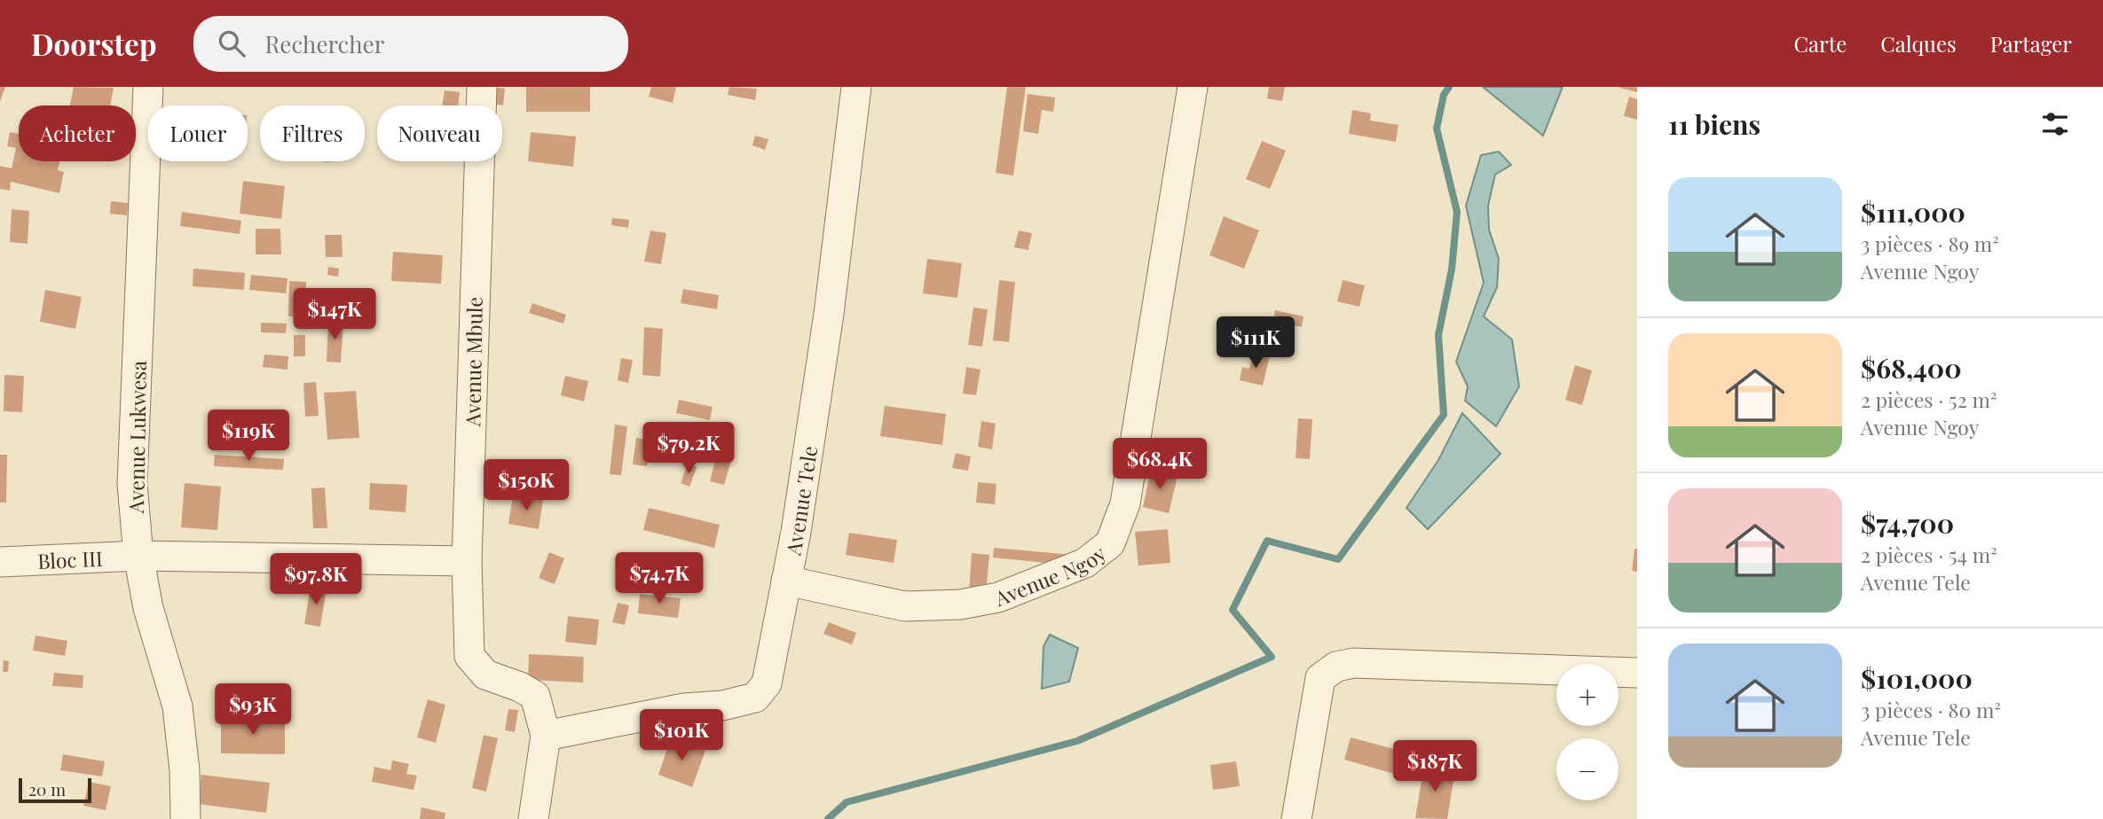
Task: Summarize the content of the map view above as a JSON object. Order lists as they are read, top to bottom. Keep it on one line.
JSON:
{"streets":{"street":["Avenue Mbule","Avenue Lukwesa","Avenue Tele","Bloc III","Avenue Ngoy"]},"crossings":[["Avenue Mbule","Avenue Tele"],["Avenue Mbule","Bloc III"],["Avenue Lukwesa","Bloc III"],["Avenue Tele","Avenue Ngoy"]],"scale_bar":"20 m","page":{"header":"Doorstep","search":"Rechercher","nav":["Carte","Calques","Partager"],"heading":"11 biens","chip":["Acheter","Louer","Filtres","Nouveau"],"list":[{"name":"$111,000","note":"3 pièces · 89 m² · Avenue Ngoy"},{"name":"$68,400","note":"2 pièces · 52 m² · Avenue Ngoy"},{"name":"$74,700","note":"2 pièces · 54 m² · Avenue Tele"},{"name":"$101,000","note":"3 pièces · 80 m² · Avenue Tele"}],"price":["$147K","$111K","$119K","$79.2K","$68.4K","$150K","$74.7K","$97.8K","$93K","$101K","$187K"],"map_buttons":["+","−"],"scale":"20 m"}}
